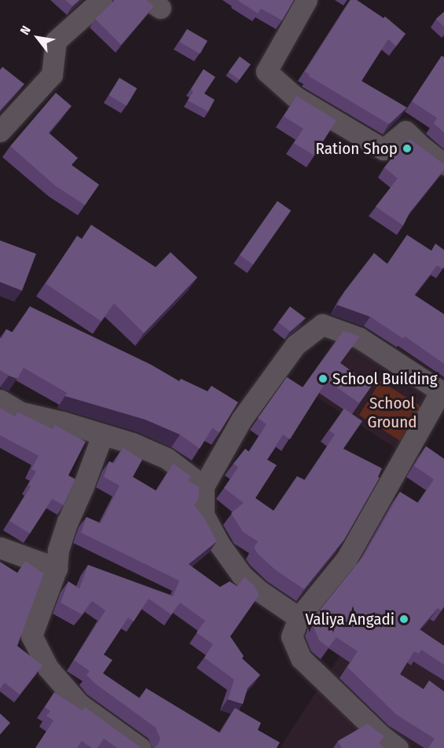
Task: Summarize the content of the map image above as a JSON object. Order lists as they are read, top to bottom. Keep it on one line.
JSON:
{"parks":["School Ground"],"places":["Ration Shop","School Building","Valiya Angadi"],"north":"top left"}
